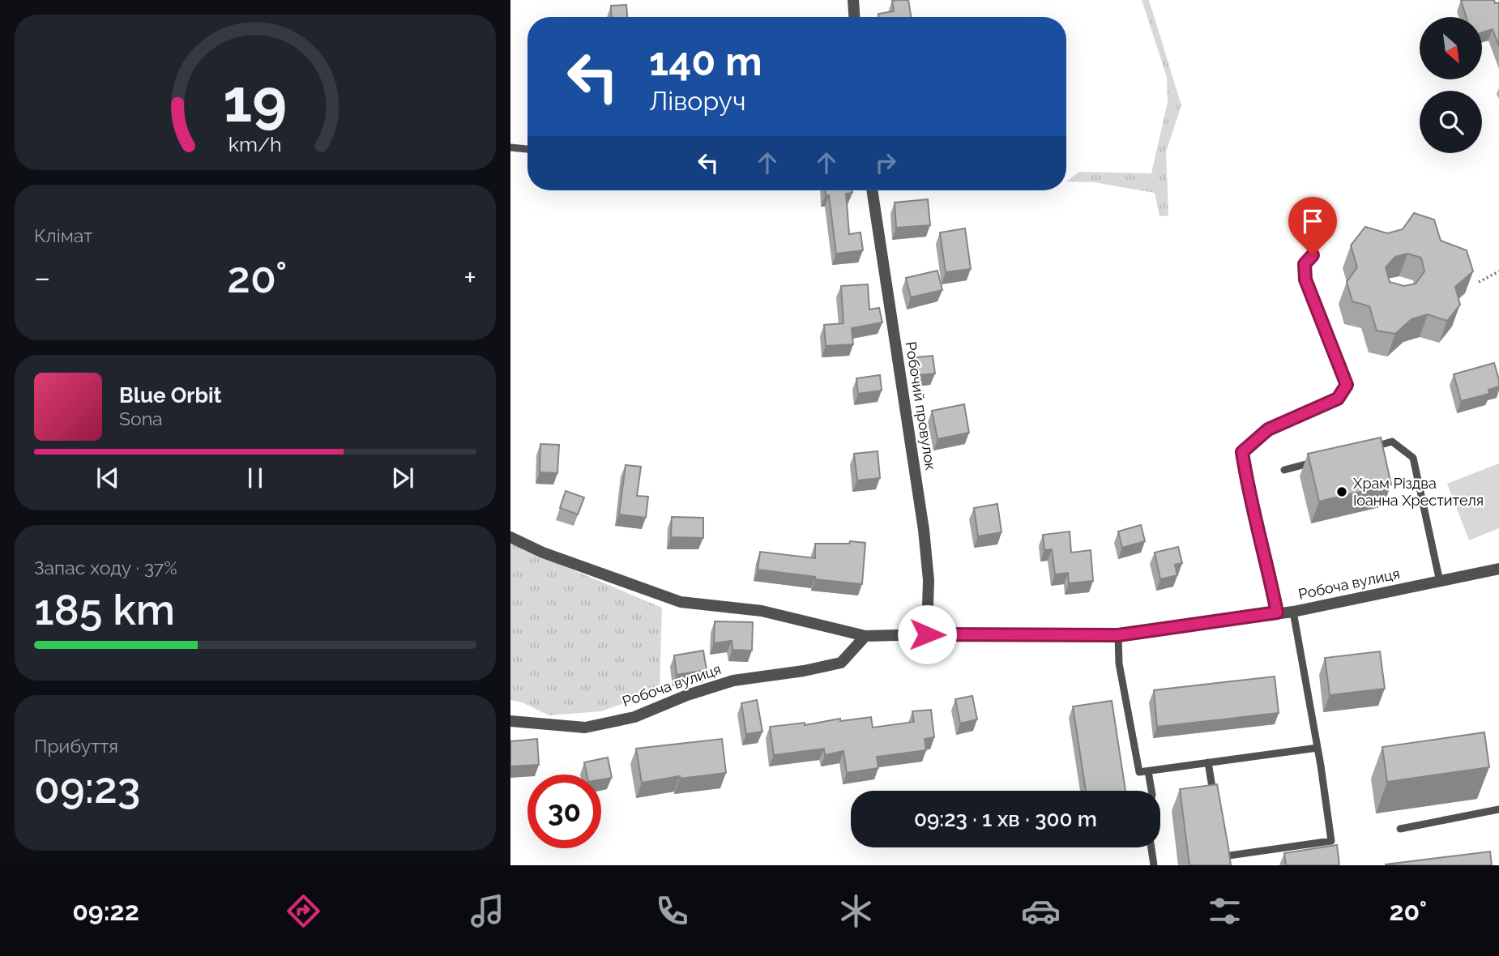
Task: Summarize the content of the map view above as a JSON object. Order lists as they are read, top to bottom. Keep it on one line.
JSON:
{"streets":{"street":["Робочий провулок","Робоча вулиця"]},"crossings":[["Робочий провулок","Робоча вулиця"]],"places":["Храм Різдва Іоанна Хрестителя"],"north":"bottom right","page":{"turn":["140 m","Ліворуч"],"tile":["Клімат",["Запас ходу · 37%","185 km"],["Прибуття","09:23"]],"heat":["−","20°","+"],"song":["Blue Orbit","Sona"],"limit":"30","trip":"09:23 · 1 хв · 300 m","tabs":["09:22","20°"],"gauge":["19","km/h"]}}
